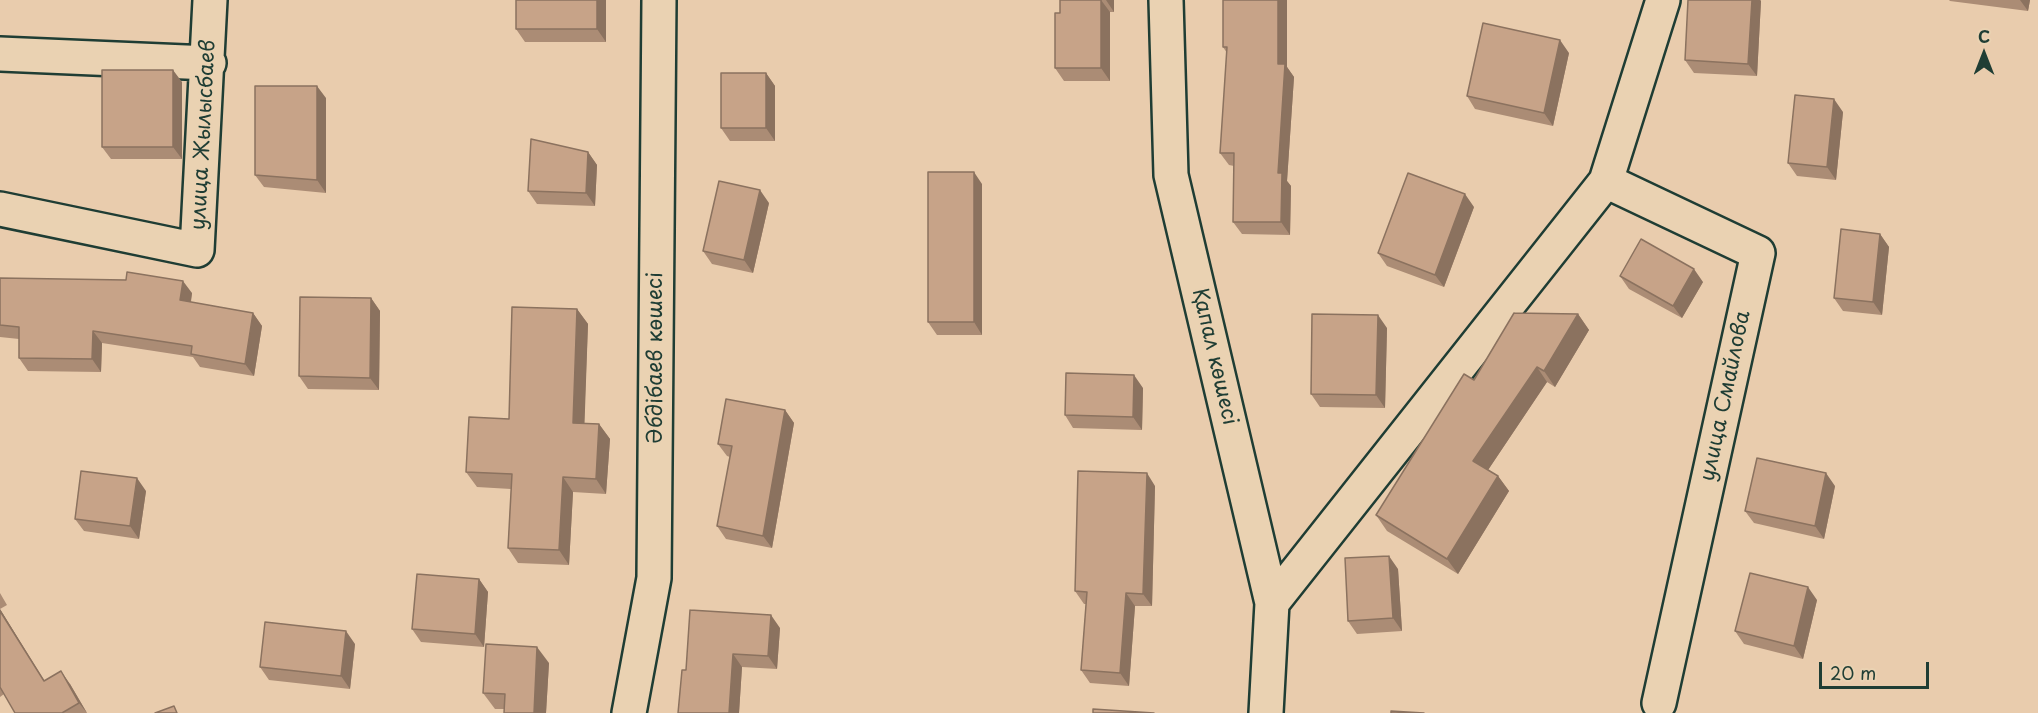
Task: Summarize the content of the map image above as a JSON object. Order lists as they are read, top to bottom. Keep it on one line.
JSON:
{"streets":{"street":["улица Жылысбаев","Қапал көшесі","Әбдібаев көшесі","улица Смайлова"]},"scale_bar":"20 m","north":"top"}
